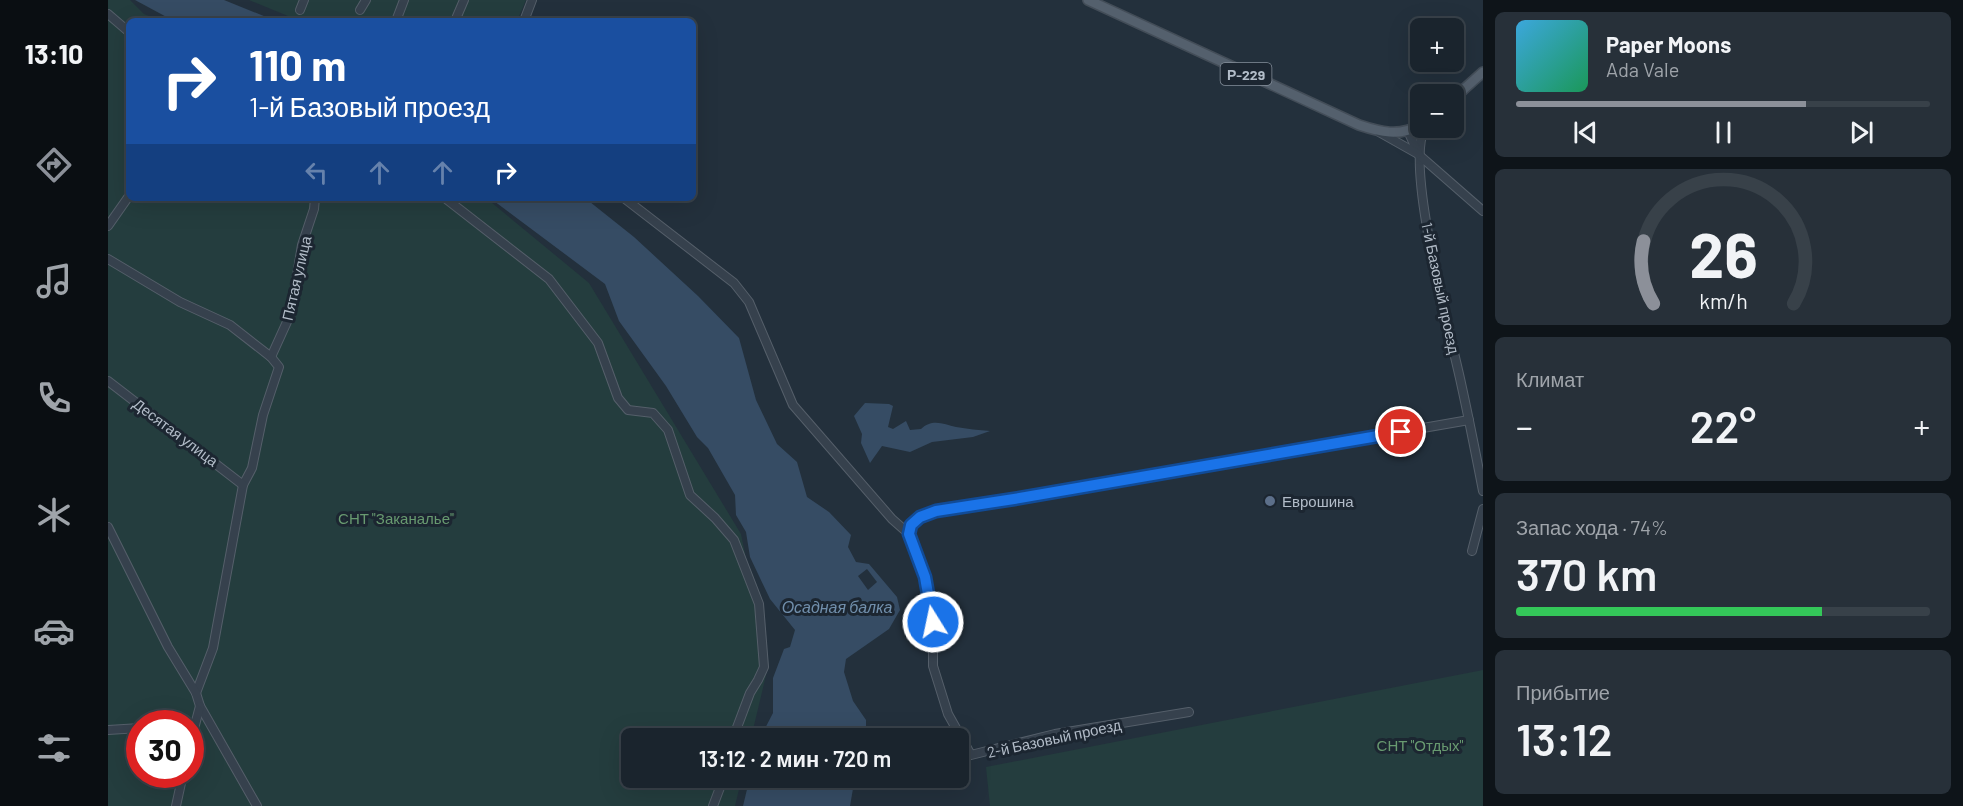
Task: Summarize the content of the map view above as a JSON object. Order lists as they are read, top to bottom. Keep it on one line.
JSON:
{"streets":{"main road":["Р-229"],"street":["Пятая улица","1-й Базовый проезд","Десятая улица","2-й Базовый проезд"]},"water":["Осадная балка"],"parks":["СНТ \"Заканалье\"","СНТ \"Отдых\""],"places":["Еврошина"],"page":{"tabs":"13:10","map_buttons":["+","−"],"turn":["110 m","1-й Базовый проезд"],"song":["Paper Moons","Ada Vale"],"tile":["Климат",["Запас хода · 74%","370 km"],["Прибытие","13:12"]],"heat":["−","22°","+"],"limit":"30","trip":"13:12 · 2 мин · 720 m","gauge":["26","km/h"]}}
